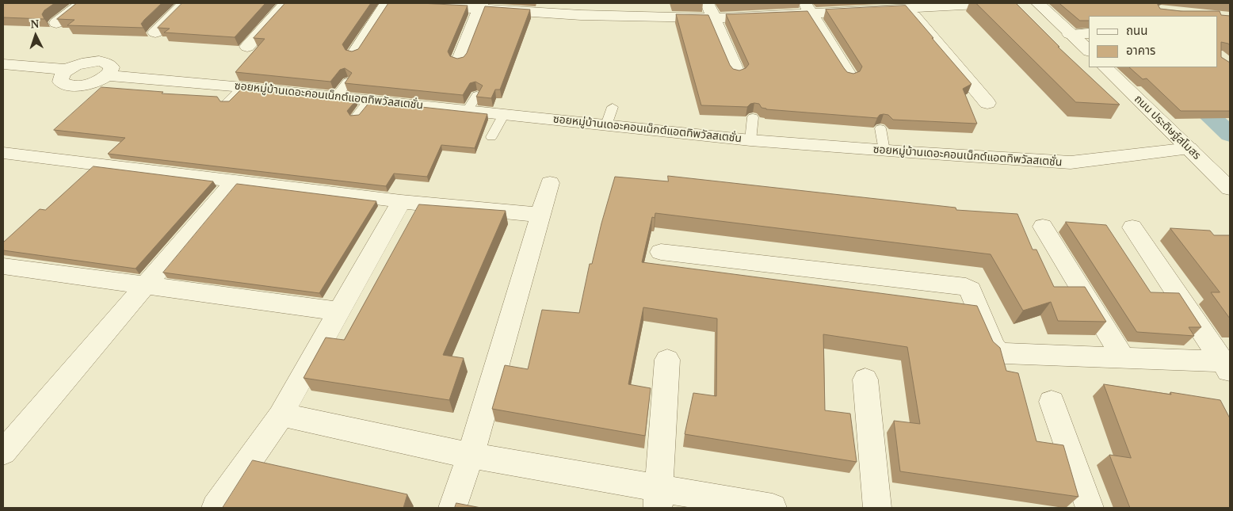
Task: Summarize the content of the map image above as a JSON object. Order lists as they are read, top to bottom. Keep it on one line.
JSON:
{"streets":{"street":["ซอยหมู่บ้านเดอะคอนเน็กต์แอตทิพวัลสเตชั่น","ถนน ประดิษฐ์สโมสร"]},"crossings":[["ซอยหมู่บ้านเดอะคอนเน็กต์แอตทิพวัลสเตชั่น","ถนน ประดิษฐ์สโมสร"]],"legend":["ถนน","อาคาร"],"north":"top"}
